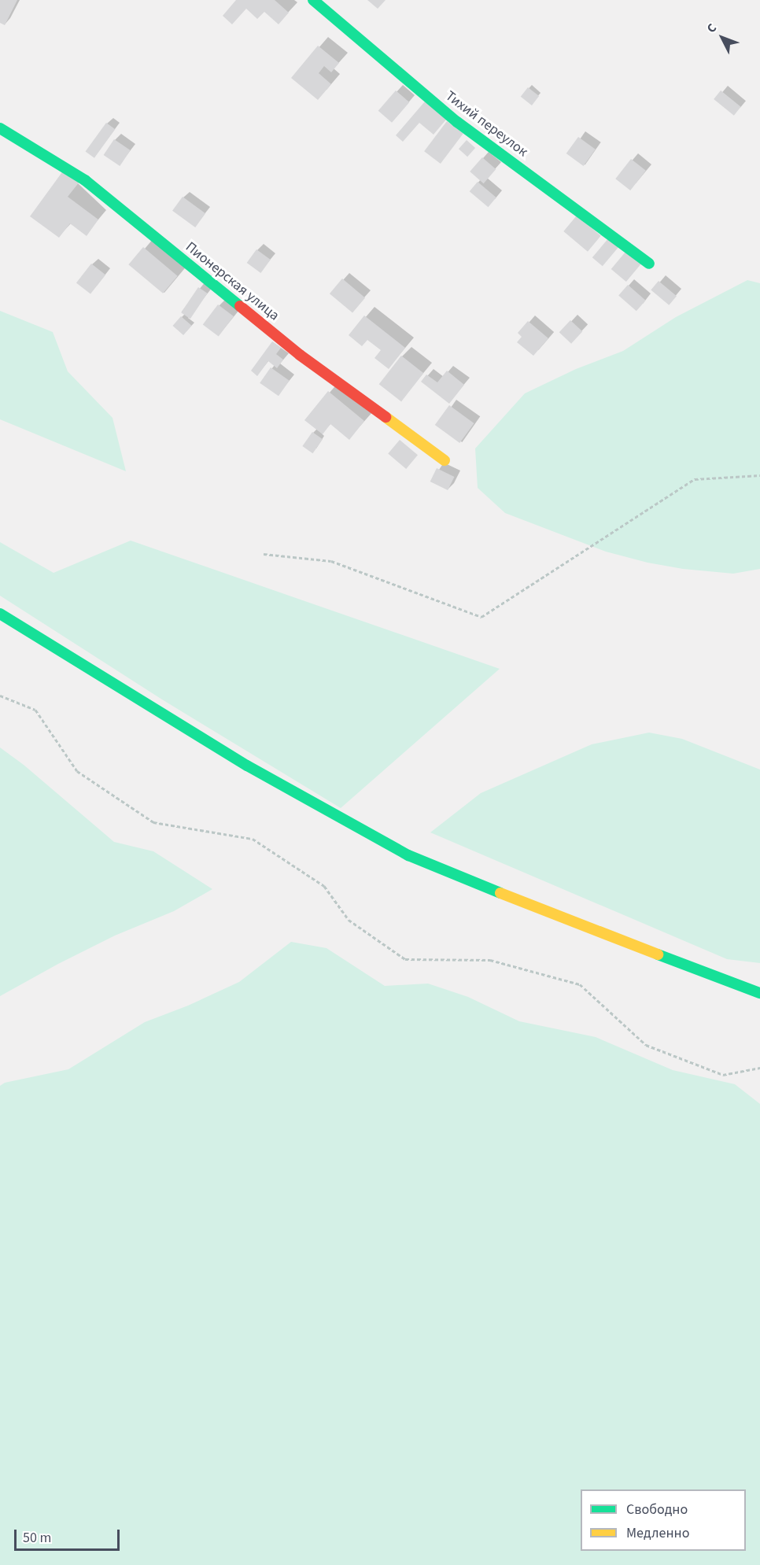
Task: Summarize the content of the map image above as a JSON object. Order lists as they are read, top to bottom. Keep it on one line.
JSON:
{"streets":{"street":["Тихий переулок","Пионерская улица"]},"legend":["Свободно","Медленно"],"scale_bar":"50 m","north":"top left"}
